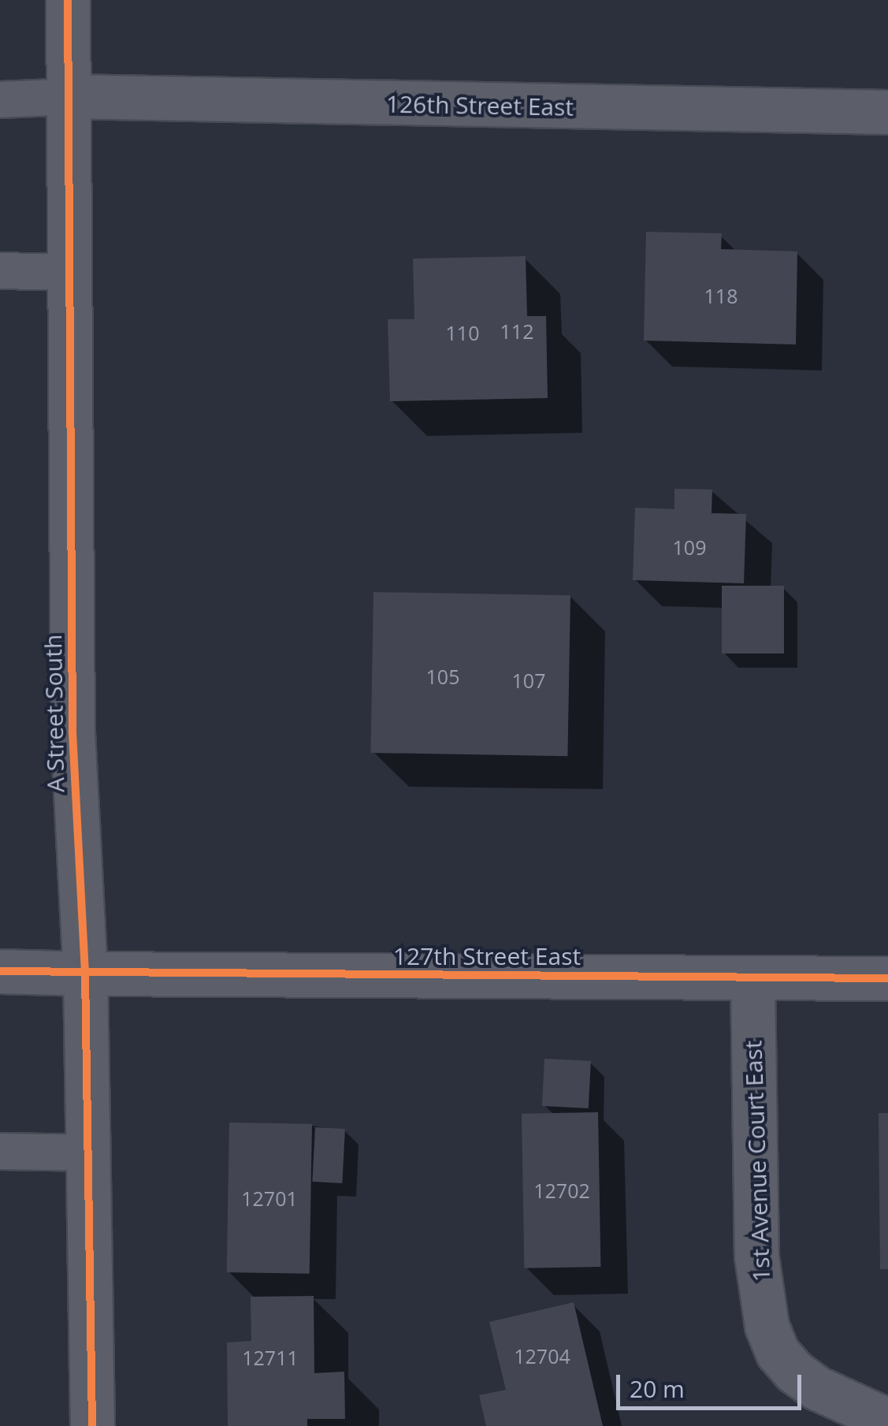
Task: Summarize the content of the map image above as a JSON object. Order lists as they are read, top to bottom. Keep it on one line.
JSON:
{"streets":{"street":["126th Street East","A Street South","127th Street East","1st Avenue Court East"]},"crossings":[["126th Street East","A Street South"],["A Street South","127th Street East"],["127th Street East","1st Avenue Court East"]],"house_numbers":["118","112","110","109","105","107","12702","12701","12704","12711"],"scale_bar":"20 m"}
